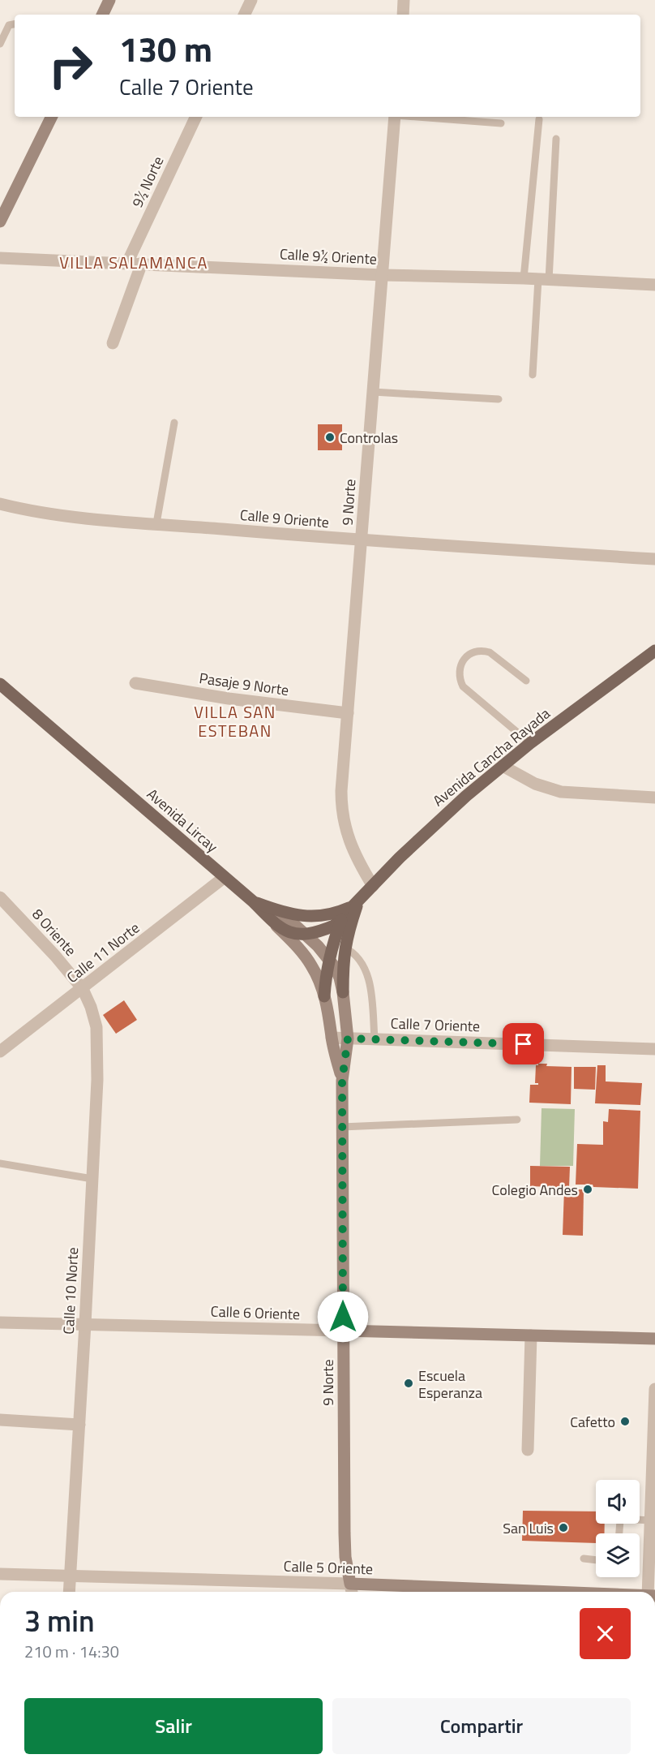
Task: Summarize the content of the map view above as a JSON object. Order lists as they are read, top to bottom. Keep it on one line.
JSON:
{"streets":{"main road":["9 Norte","Avenida Cancha Rayada","Avenida Lircay","Calle 6 Oriente","Calle 5 Oriente"],"street":["9½ Norte","Calle 9½ Oriente","Calle 9 Oriente","Pasaje 9 Norte","8 Oriente","Calle 11 Norte","Calle 7 Oriente","Calle 10 Norte"]},"crossings":[["9½ Norte","Calle 9½ Oriente"],["Calle 9½ Oriente","9 Norte"],["9 Norte","Calle 9 Oriente"],["9 Norte","Pasaje 9 Norte"],["9 Norte","Avenida Cancha Rayada"],["9 Norte","Avenida Lircay"],["9 Norte","Calle 7 Oriente"],["9 Norte","Calle 6 Oriente"],["9 Norte","Calle 5 Oriente"],["Avenida Cancha Rayada","Avenida Lircay"],["Avenida Lircay","Calle 11 Norte"],["8 Oriente","Calle 11 Norte"],["8 Oriente","Calle 10 Norte"],["Calle 11 Norte","Calle 10 Norte"],["Calle 10 Norte","Calle 6 Oriente"],["Calle 10 Norte","Calle 5 Oriente"]],"districts":["VILLA SALAMANCA","VILLA SAN ESTEBAN"],"places":["Controlas","Colegio Andes","Escuela Esperanza","Cafetto","San Luis"],"page":{"turn":["130 m","Calle 7 Oriente"],"heading":["3 min","210 m · 14:30"],"buttons":["Salir","Compartir"]}}
